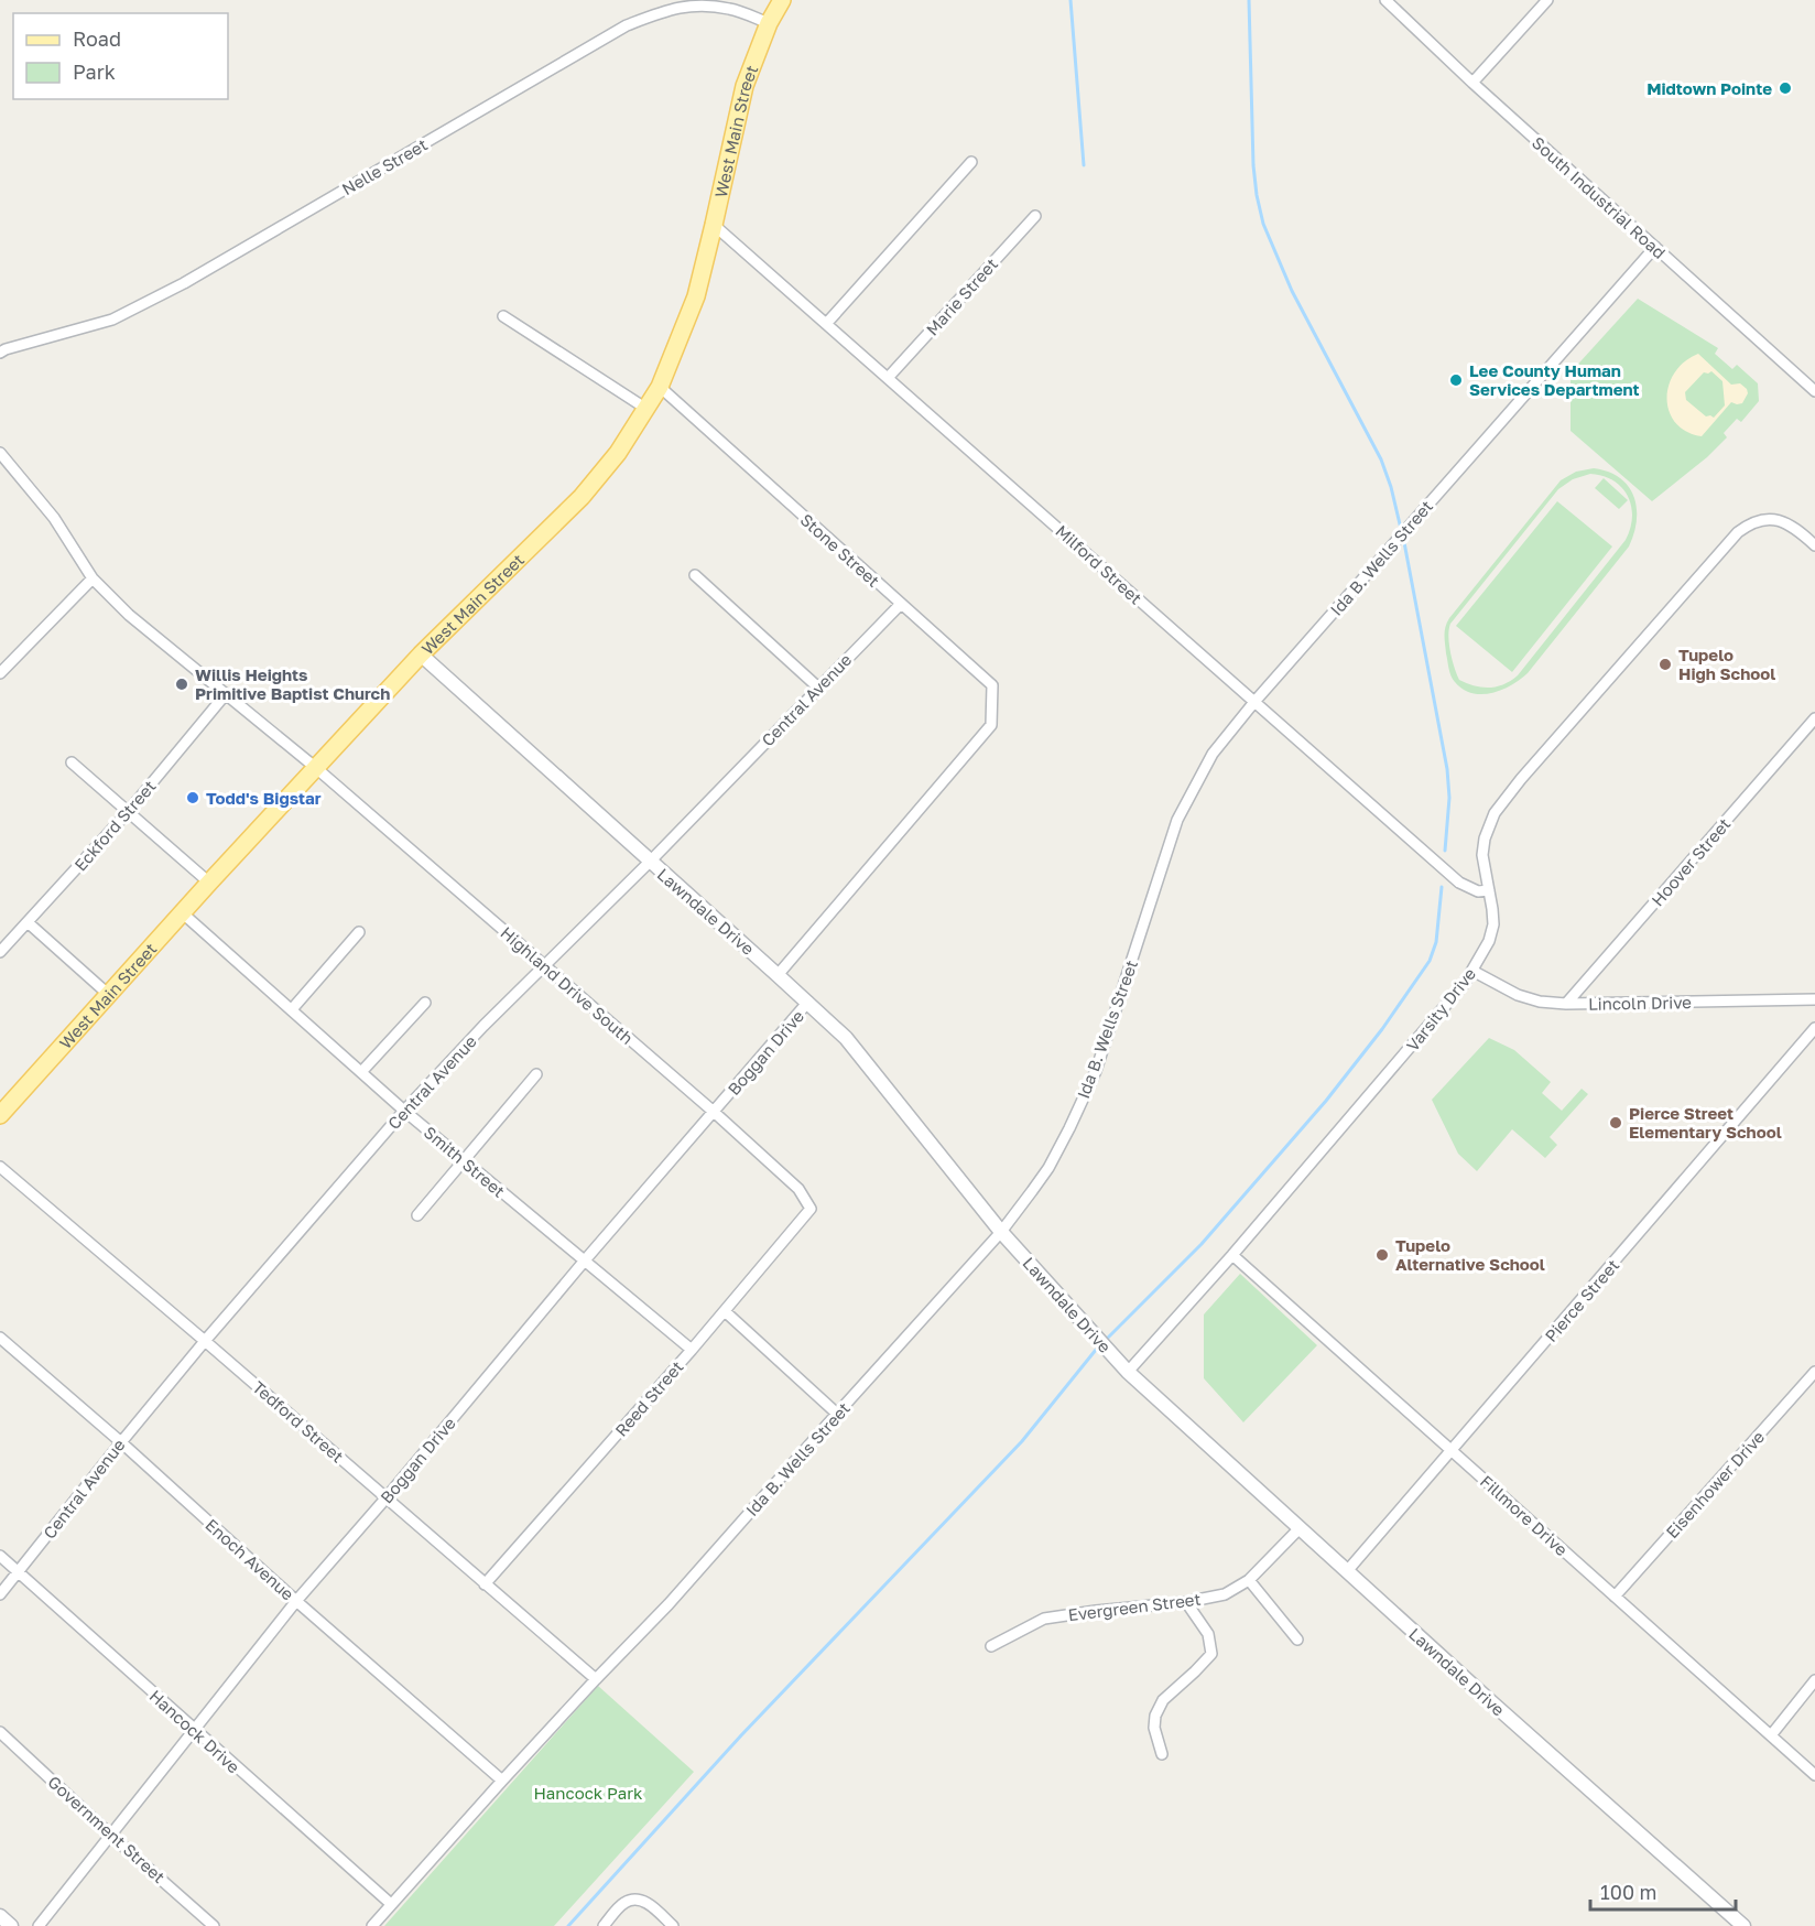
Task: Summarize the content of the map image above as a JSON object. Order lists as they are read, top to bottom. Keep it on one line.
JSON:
{"streets":{"main road":["West Main Street"],"street":["Nelle Street","South Industrial Road","Marie Street","Stone Street","Ida B. Wells Street","Milford Street","Central Avenue","Eckford Street","Hoover Street","Lawndale Drive","Highland Drive South","Lincoln Drive","Varsity Drive","Boggan Drive","Smith Street","Pierce Street","Reed Street","Tedford Street","Eisenhower Drive","Fillmore Drive","Enoch Avenue","Evergreen Street","Hancock Drive","Government Street"]},"crossings":[["West Main Street","Nelle Street"],["West Main Street","Stone Street"],["West Main Street","Milford Street"],["West Main Street","Lawndale Drive"],["West Main Street","Highland Drive South"],["West Main Street","Smith Street"],["South Industrial Road","Ida B. Wells Street"],["Marie Street","Milford Street"],["Stone Street","Central Avenue"],["Stone Street","Lawndale Drive"],["Ida B. Wells Street","Milford Street"],["Ida B. Wells Street","Lawndale Drive"],["Ida B. Wells Street","Tedford Street"],["Ida B. Wells Street","Enoch Avenue"],["Ida B. Wells Street","Hancock Drive"],["Milford Street","Varsity Drive"],["Central Avenue","Lawndale Drive"],["Central Avenue","Highland Drive South"],["Central Avenue","Smith Street"],["Central Avenue","Tedford Street"],["Central Avenue","Enoch Avenue"],["Central Avenue","Hancock Drive"],["Eckford Street","Highland Drive South"],["Hoover Street","Lincoln Drive"],["Lawndale Drive","Varsity Drive"],["Lawndale Drive","Boggan Drive"],["Lawndale Drive","Pierce Street"],["Lawndale Drive","Evergreen Street"],["Highland Drive South","Boggan Drive"],["Highland Drive South","Reed Street"],["Lincoln Drive","Varsity Drive"],["Varsity Drive","Fillmore Drive"],["Boggan Drive","Smith Street"],["Boggan Drive","Tedford Street"],["Boggan Drive","Enoch Avenue"],["Boggan Drive","Hancock Drive"],["Boggan Drive","Government Street"],["Smith Street","Reed Street"],["Pierce Street","Fillmore Drive"],["Reed Street","Tedford Street"],["Eisenhower Drive","Fillmore Drive"]],"parks":["Hancock Park"],"places":["Midtown Pointe","Lee County Human Services Department","Tupelo High School","Willis Heights Primitive Baptist Church","Todd's Bigstar","Pierce Street Elementary School","Tupelo Alternative School"],"legend":["Road","Park"],"scale_bar":"100 m"}
